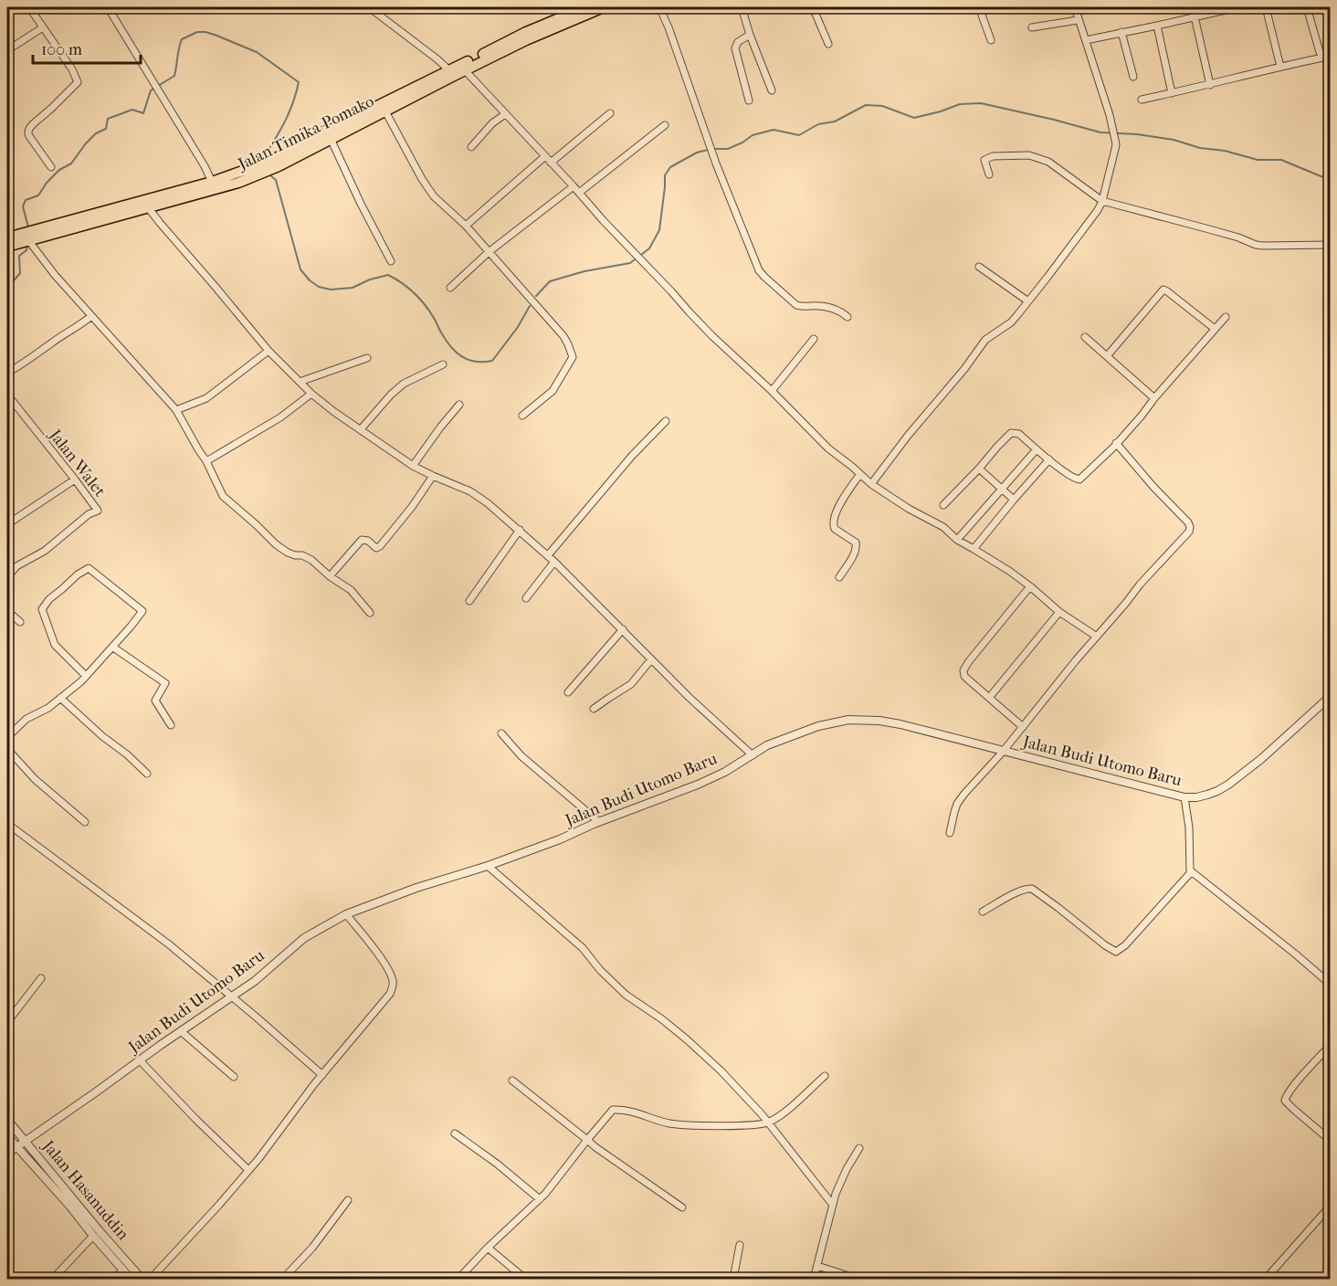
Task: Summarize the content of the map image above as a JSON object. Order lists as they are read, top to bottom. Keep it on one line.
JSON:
{"streets":{"highway":["Jalan Timika-Pomako"],"street":["Jalan Walet","Jalan Budi Utomo Baru","Jalan Hasanuddin"]},"crossings":[["Jalan Budi Utomo Baru","Jalan Hasanuddin"]],"scale_bar":"100 m"}
